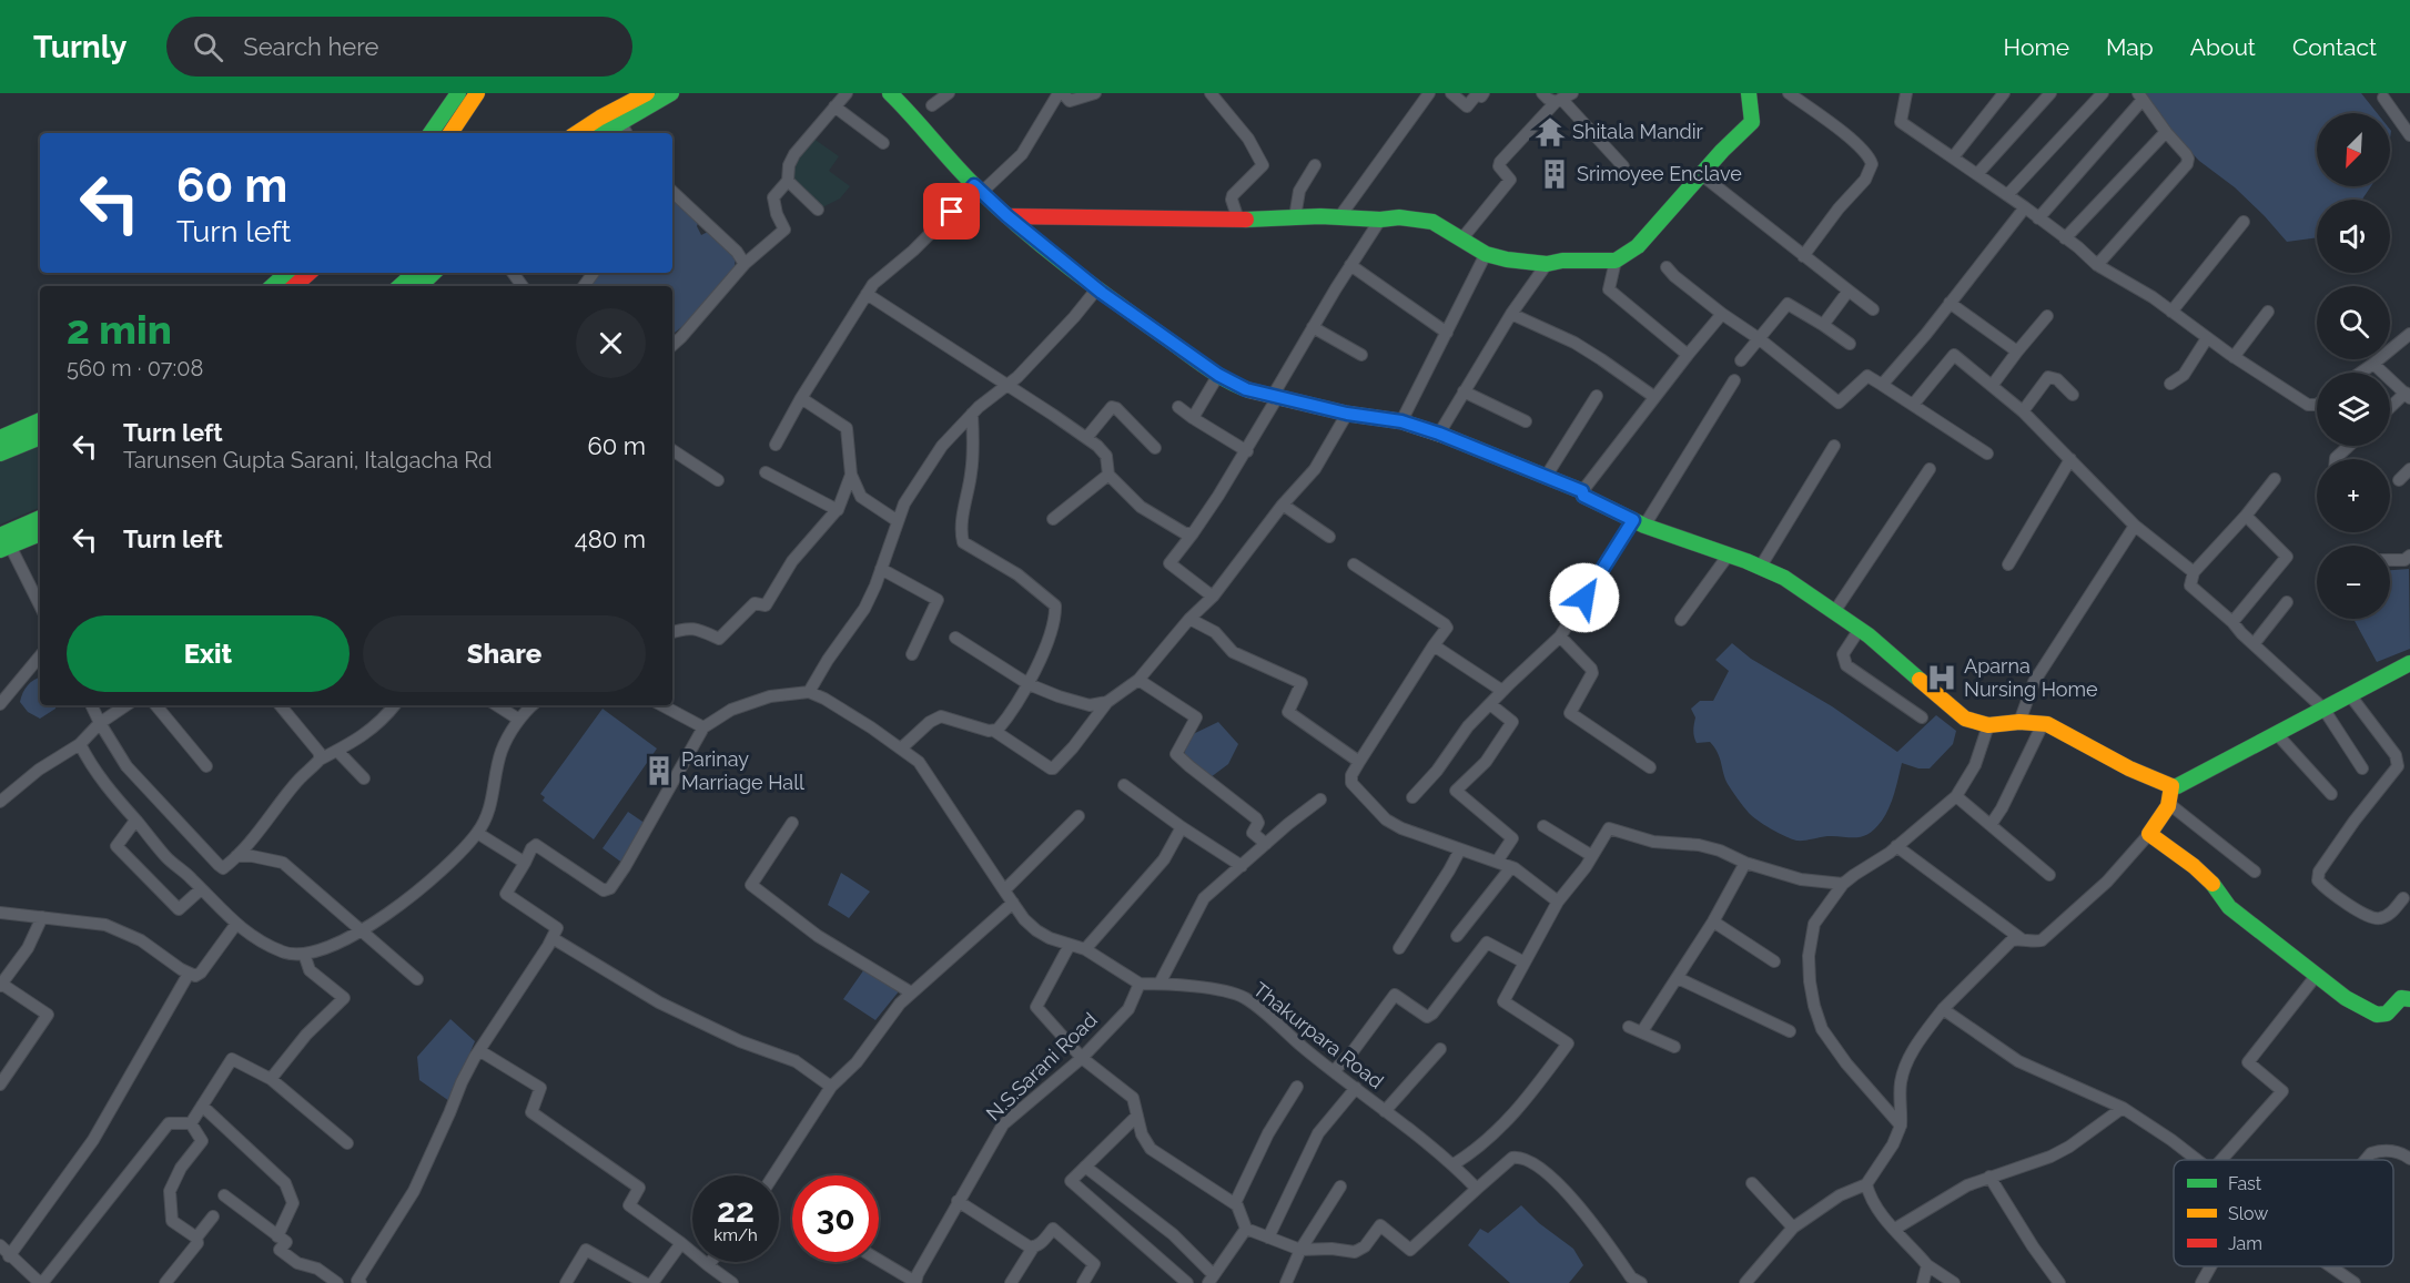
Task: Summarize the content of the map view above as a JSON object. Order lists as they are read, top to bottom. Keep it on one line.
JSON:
{"streets":{"street":["Thakurpara Road","N.S.Sarani Road"]},"crossings":[["Thakurpara Road","N.S.Sarani Road"]],"places":{"temple":["Shitala Mandir"],"building":["Srimoyee Enclave","Parinay Marriage Hall"],"hospital":["Aparna Nursing Home"]},"legend":["Fast","Slow","Jam"],"north":"bottom left","page":{"header":"Turnly","search":"Search here","nav":["Home","Map","About","Contact"],"map_buttons":["+","−"],"turn":["60 m","Turn left"],"heading":["2 min","560 m · 07:08"],"list":[{"name":"Turn left","note":"Tarunsen Gupta Sarani, Italgacha Rd","value":"60 m"},{"name":"Turn left","value":"480 m"}],"buttons":["Exit","Share"],"speed":"22 km/h","limit":"30"}}
